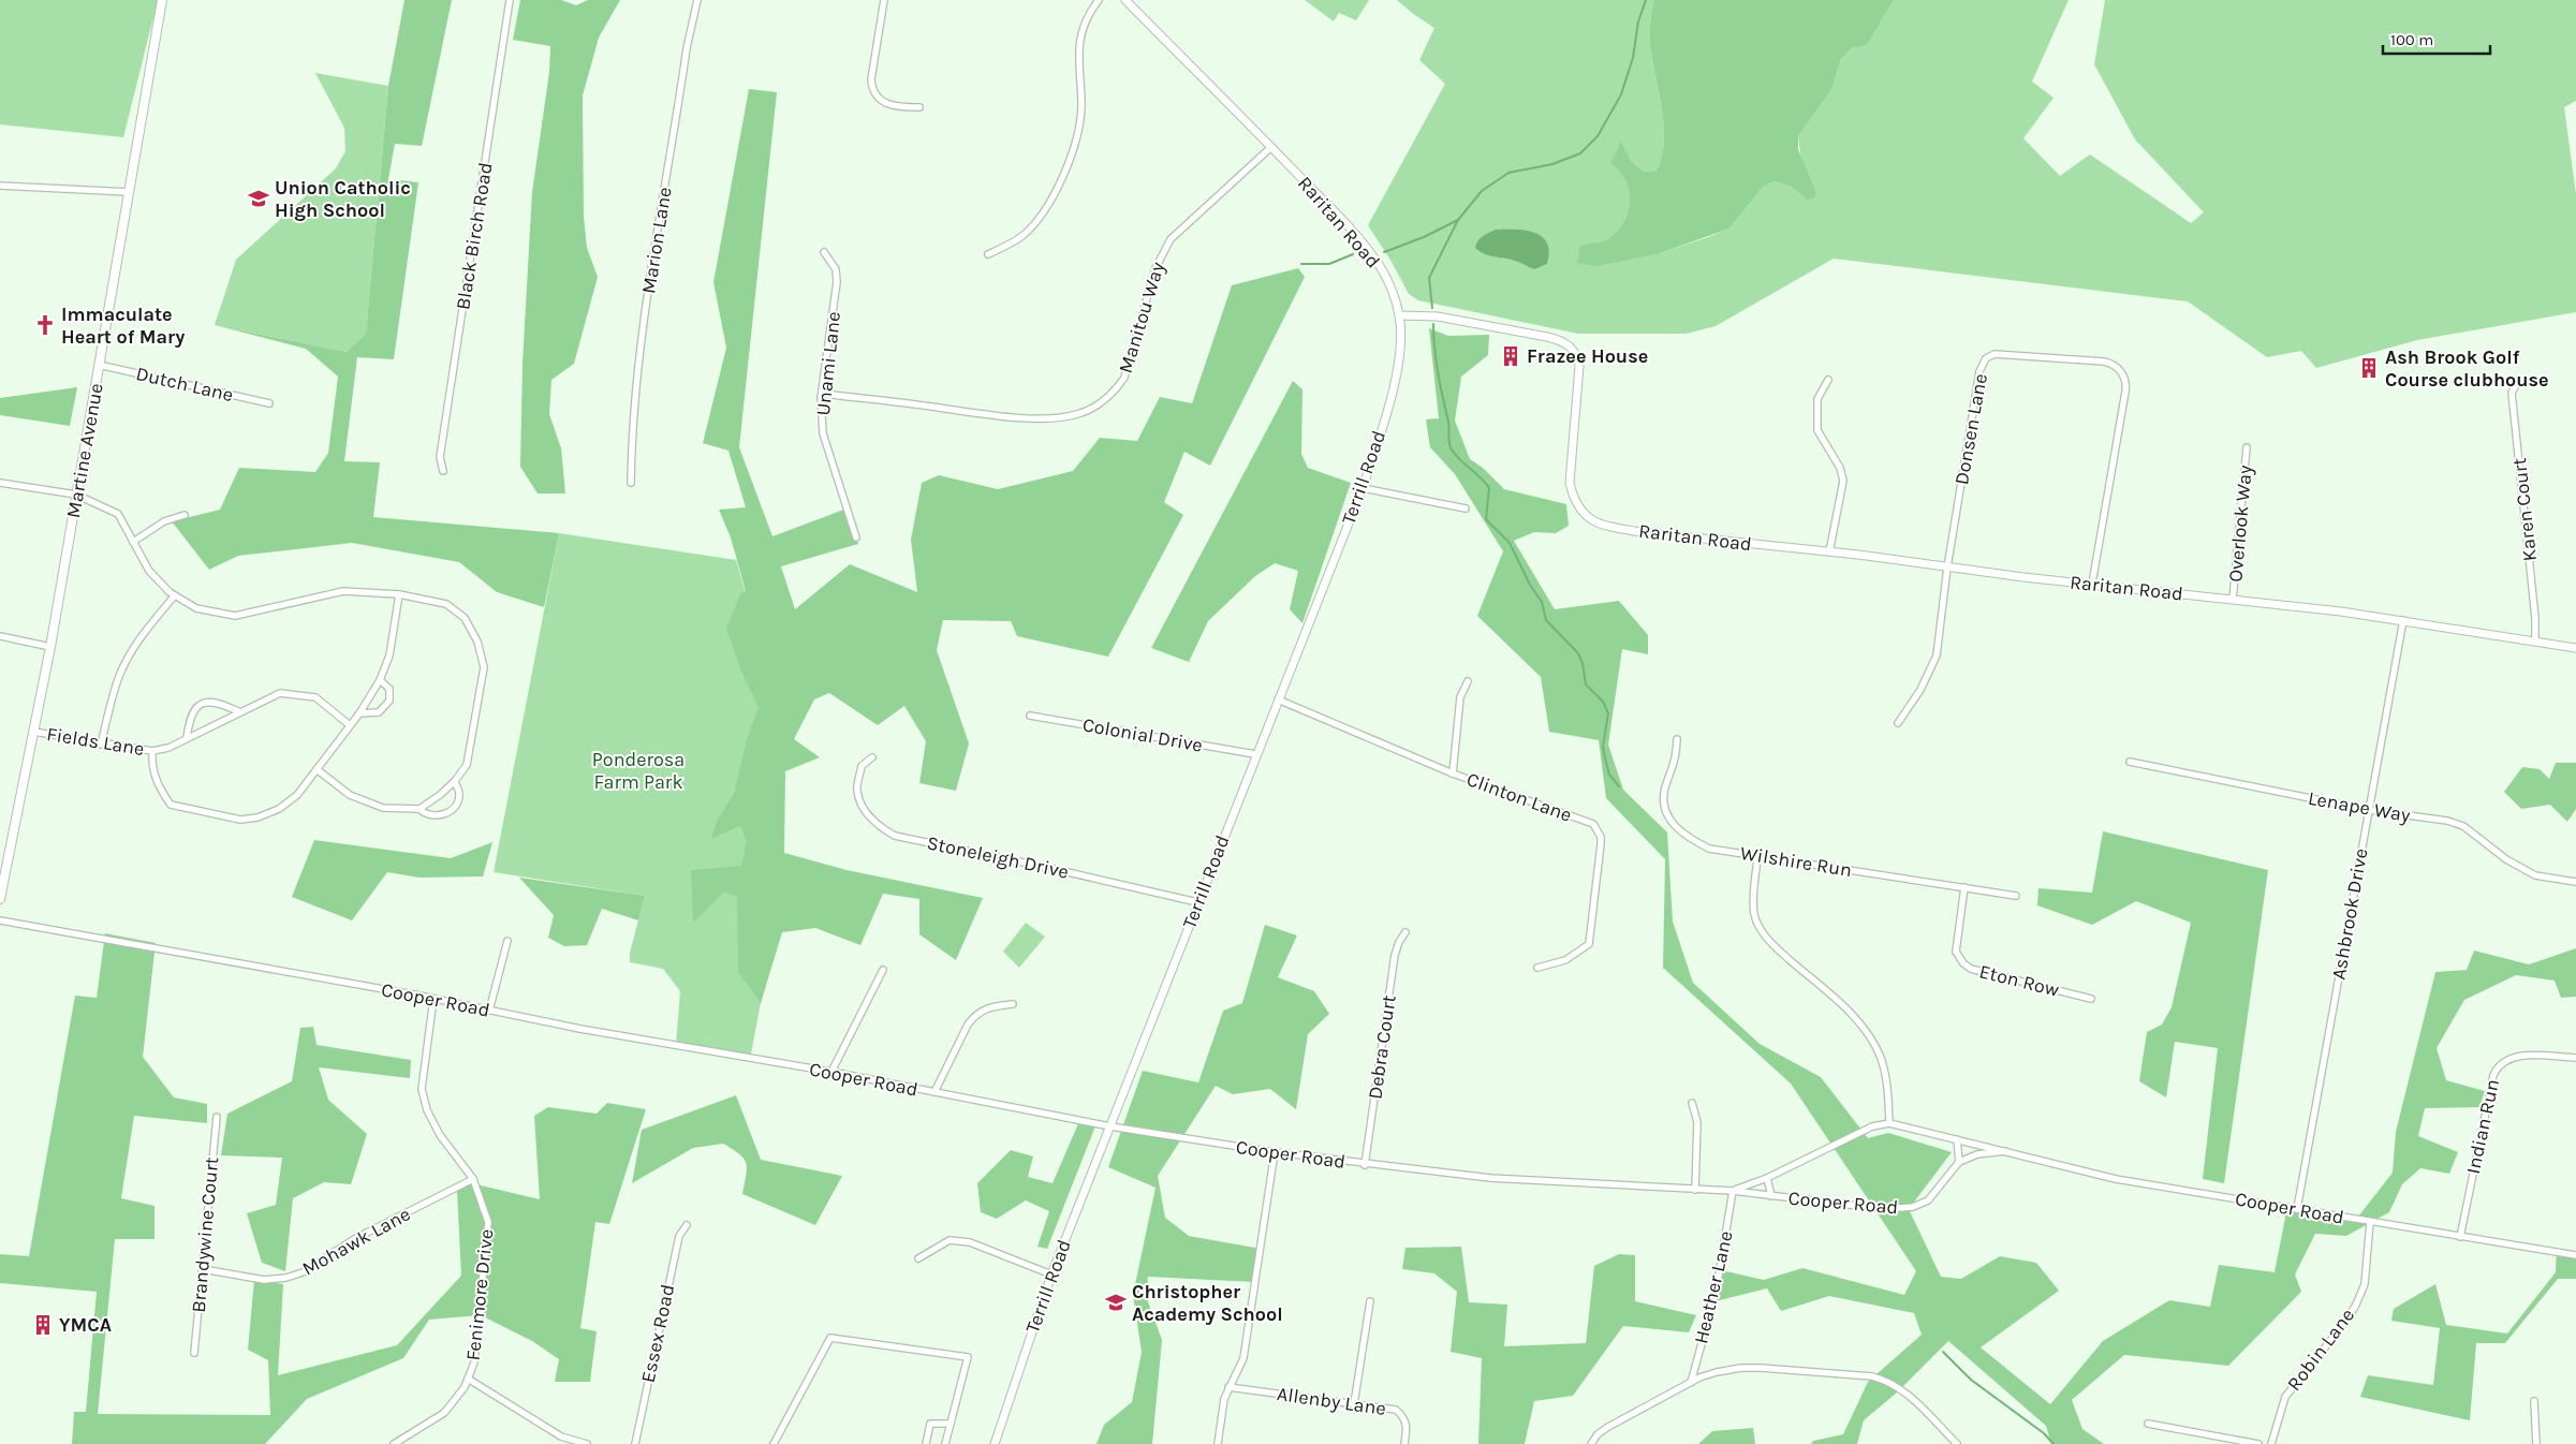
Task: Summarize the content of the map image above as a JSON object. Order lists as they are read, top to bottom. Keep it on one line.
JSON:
{"streets":{"main road":["Martine Avenue"],"street":["Raritan Road","Black Birch Road","Marion Lane","Manitou Way","Unami Lane","Dutch Lane","Donsen Lane","Terrill Road","Karen Court","Overlook Way","Colonial Drive","Fields Lane","Clinton Lane","Lenape Way","Stoneleigh Drive","Wilshire Run","Ashbrook Drive","Eton Row","Cooper Road","Debra Court","Indian Run","Brandywine Court","Mohawk Lane","Heather Lane","Fenimore Drive","Essex Road","Robin Lane","Allenby Lane"]},"crossings":[["Raritan Road","Manitou Way"],["Raritan Road","Donsen Lane"],["Raritan Road","Terrill Road"],["Raritan Road","Karen Court"],["Raritan Road","Overlook Way"],["Raritan Road","Ashbrook Drive"],["Manitou Way","Unami Lane"],["Dutch Lane","Martine Avenue"],["Martine Avenue","Fields Lane"],["Terrill Road","Colonial Drive"],["Terrill Road","Clinton Lane"],["Terrill Road","Stoneleigh Drive"],["Terrill Road","Cooper Road"],["Lenape Way","Ashbrook Drive"],["Wilshire Run","Eton Row"],["Ashbrook Drive","Cooper Road"],["Cooper Road","Debra Court"],["Cooper Road","Indian Run"],["Cooper Road","Heather Lane"],["Cooper Road","Fenimore Drive"],["Cooper Road","Robin Lane"],["Brandywine Court","Mohawk Lane"],["Mohawk Lane","Fenimore Drive"]],"parks":["Ponderosa Farm Park"],"places":{"school or university":["Union Catholic High School","Christopher Academy School"],"church":["Immaculate Heart of Mary"],"building":["Frazee House","Ash Brook Golf Course clubhouse","YMCA"]},"scale_bar":"100 m"}
